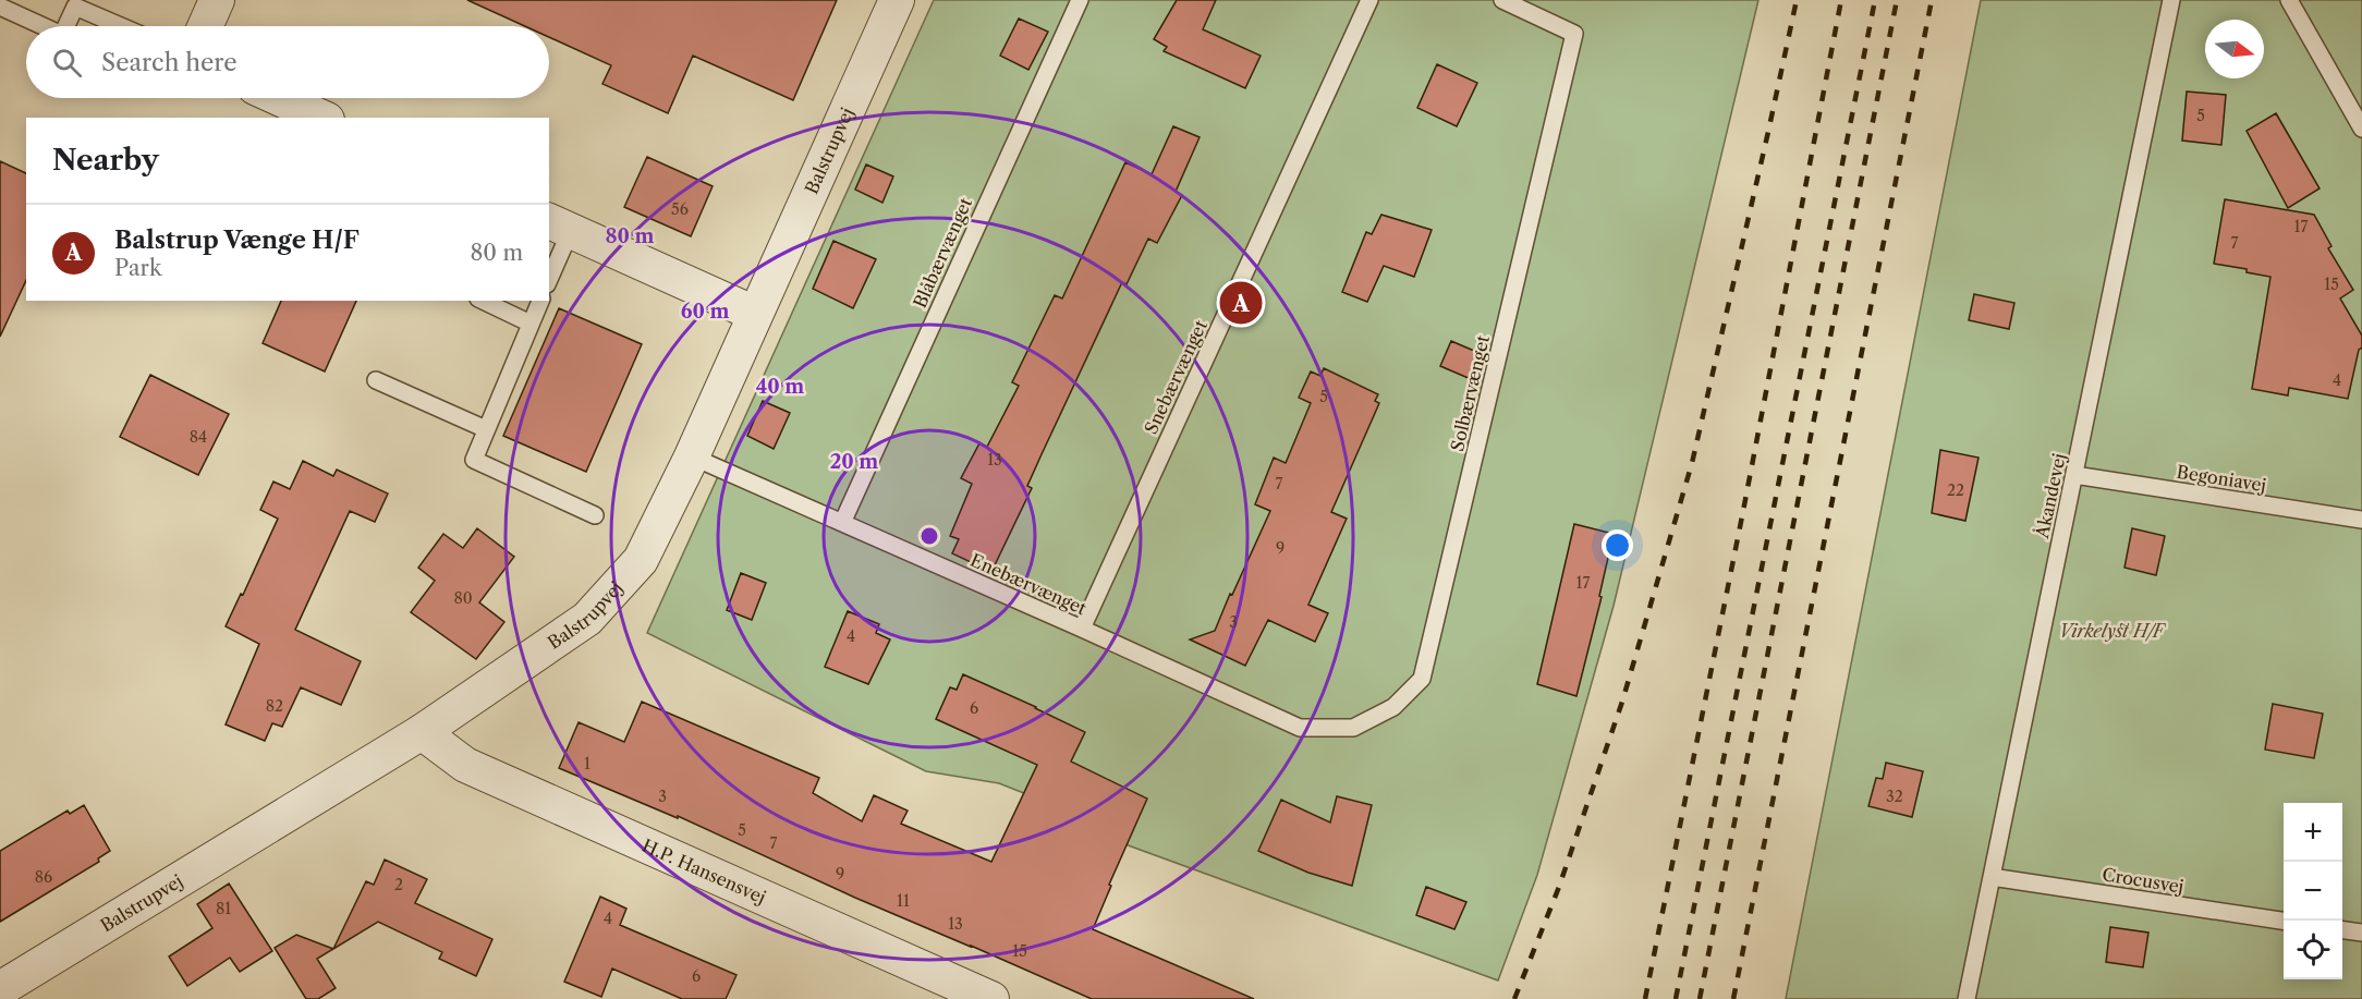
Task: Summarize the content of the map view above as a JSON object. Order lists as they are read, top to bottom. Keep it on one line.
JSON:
{"streets":{"street":["Balstrupvej","H.P. Hansensvej"],"lane":["Blåbærvænget","Snebærvænget","Solbærvænget","Begoniavej","Åkandevej","Enebærvænget","Crocusvej"]},"crossings":[["Balstrupvej","Enebærvænget"],["Balstrupvej","H.P. Hansensvej"],["Blåbærvænget","Enebærvænget"],["Snebærvænget","Enebærvænget"],["Solbærvænget","Enebærvænget"],["Begoniavej","Åkandevej"],["Åkandevej","Crocusvej"]],"parks":["Virkelyst H/F"],"house_numbers":["5","56","17","7","15","4","5","84","13","7","22","9","17","80","3","4","82","6","1","3","32","5","7","9","86","2","11","81","4","13","15","6"],"north":"right","page":{"search":"Search here","heading":"Nearby","list":[{"mark":"A","name":"Balstrup Vænge H/F","note":"Park","value":"80 m"}],"pins":"A","map_buttons":["+","−"]},"rings":["80 m","60 m","40 m","20 m"]}
